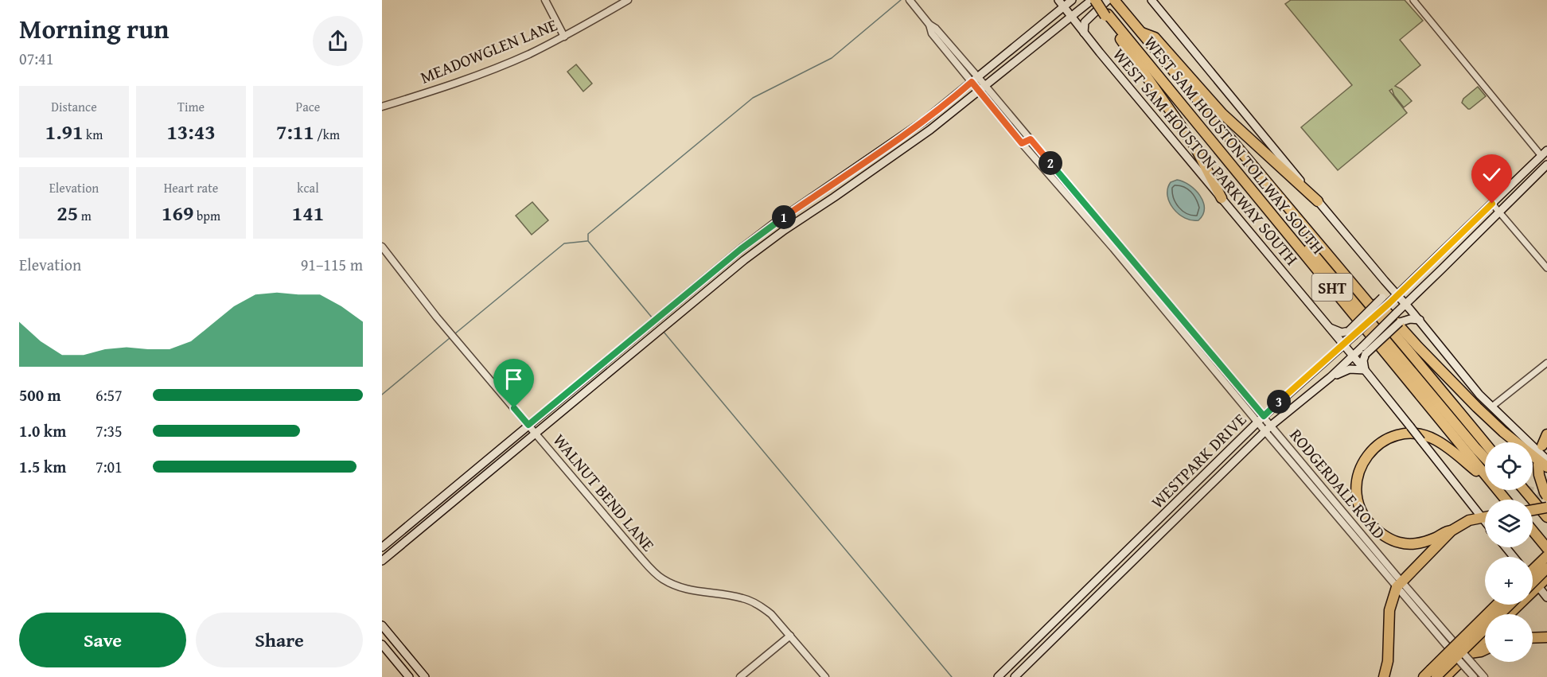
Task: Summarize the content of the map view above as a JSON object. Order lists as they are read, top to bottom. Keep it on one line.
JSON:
{"streets":{"highway":["WEST SAM HOUSTON TOLLWAY SOUTH","SHT"],"main road":["WEST SAM HOUSTON PARKWAY SOUTH","WESTPARK DRIVE"],"street":["MEADOWGLEN LANE","RODGERDALE ROAD","WALNUT BEND LANE"]},"crossings":[["WEST SAM HOUSTON PARKWAY SOUTH","WESTPARK DRIVE"],["WESTPARK DRIVE","RODGERDALE ROAD"]],"page":{"heading":["Morning run","07:41"],"stats":[["Distance","1.91 km"],["Time","13:43"],["Pace","7:11 /km"],["Elevation","25 m"],["Heart rate","169 bpm"],["kcal","141"]],"pins":["2","1","3"],"chart":["Elevation","91–115 m"],"list":[{"name":"500 m","note":"6:57"},{"name":"1.0 km","note":"7:35"},{"name":"1.5 km","note":"7:01"}],"map_buttons":["+","−"],"buttons":["Save","Share"]}}
